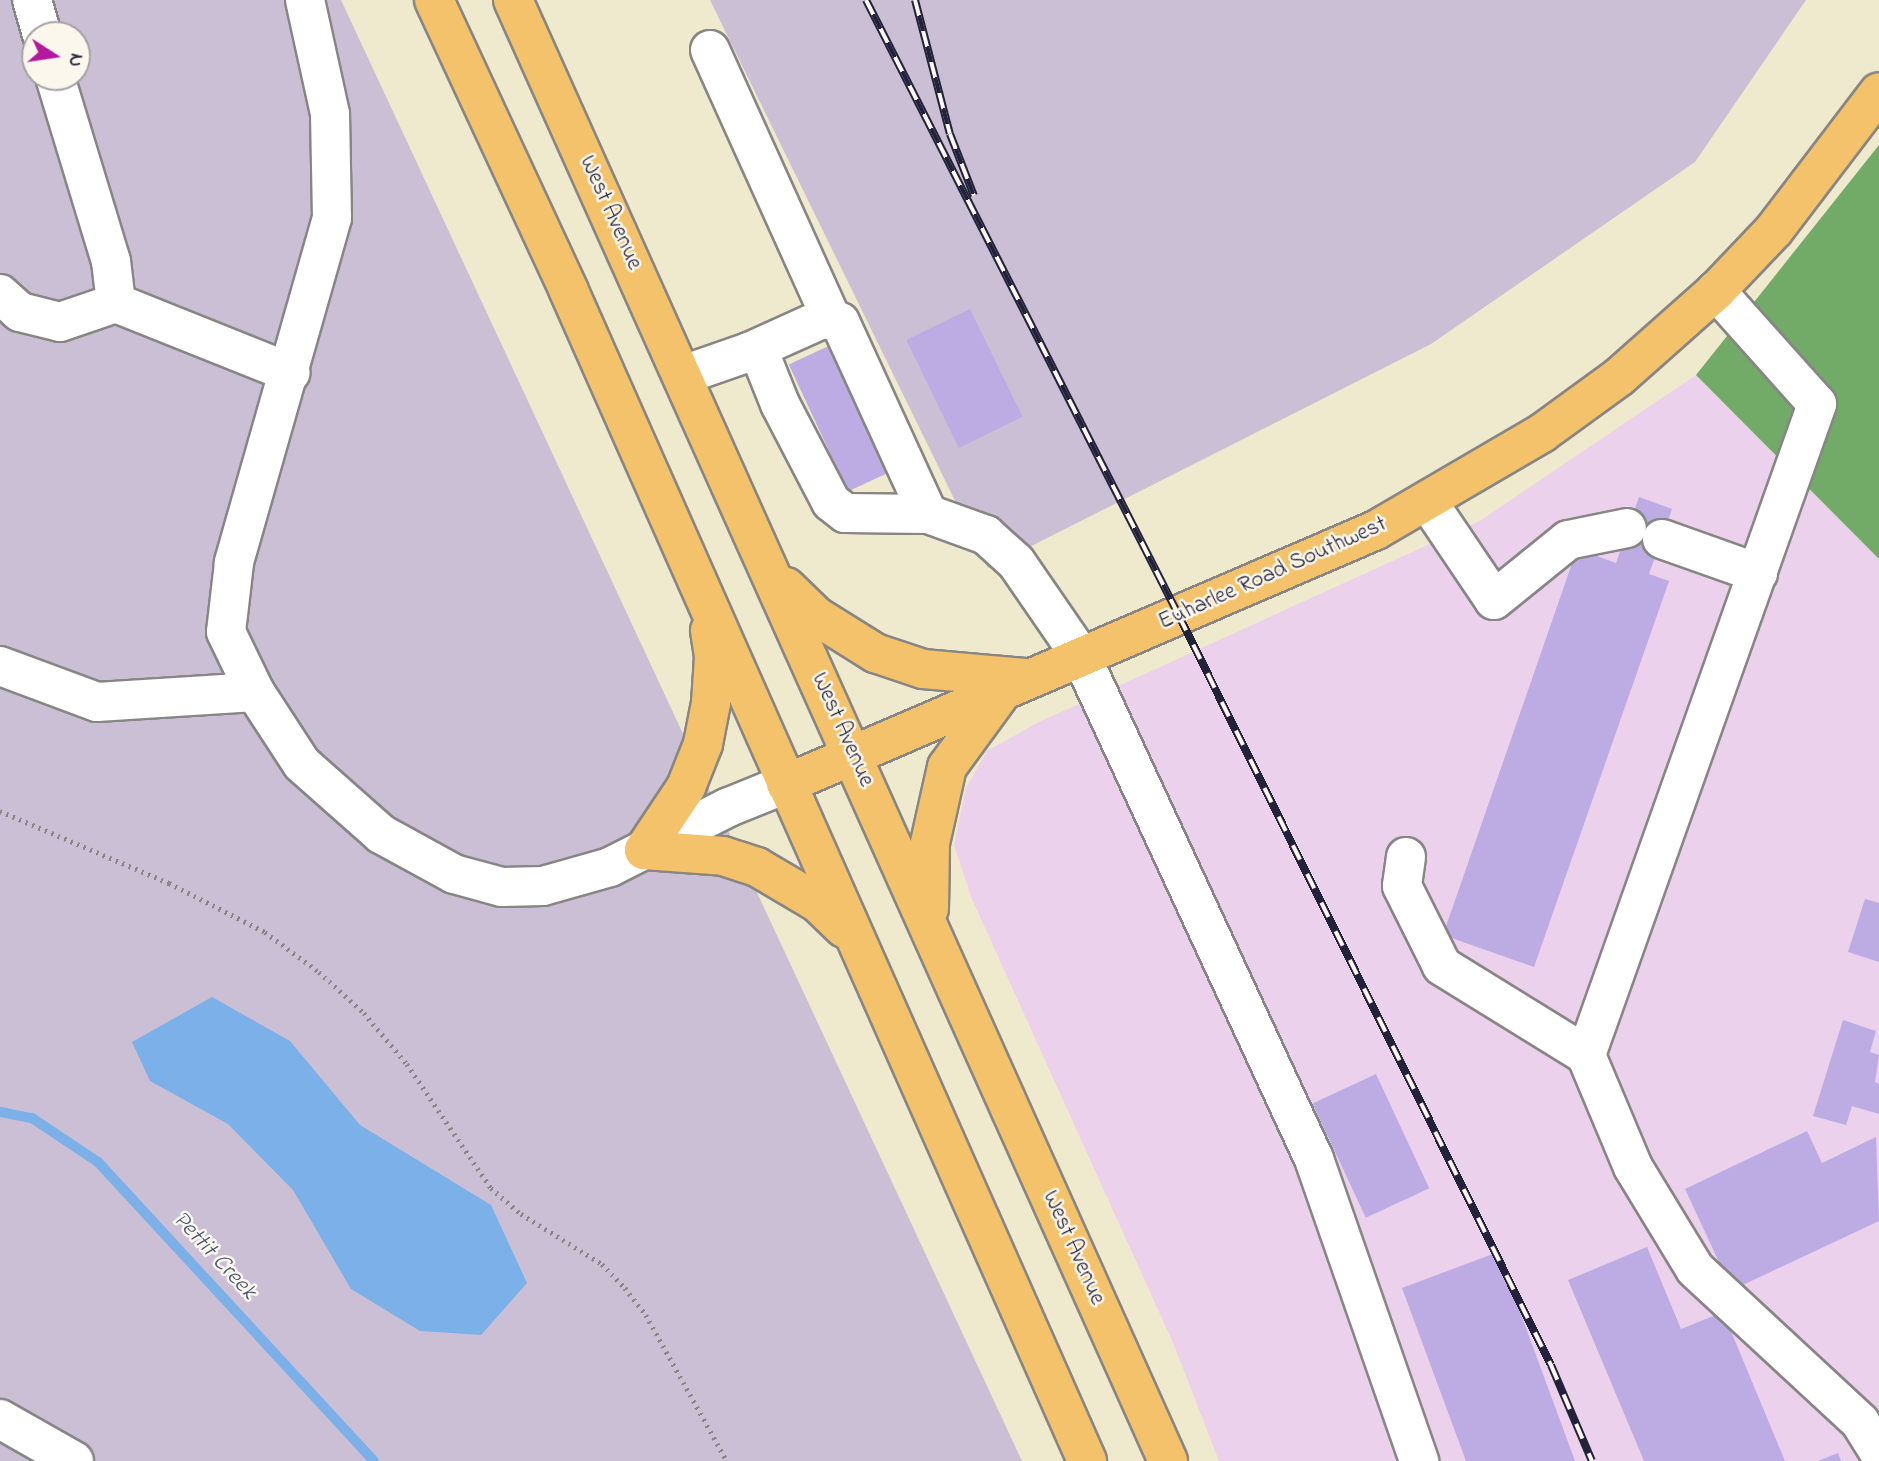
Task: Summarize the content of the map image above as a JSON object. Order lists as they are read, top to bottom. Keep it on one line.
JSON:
{"streets":{"main road":["West Avenue","Euharlee Road Southwest"]},"crossings":[["West Avenue","Euharlee Road Southwest"]],"water":["Pettit Creek"],"north":"right"}
